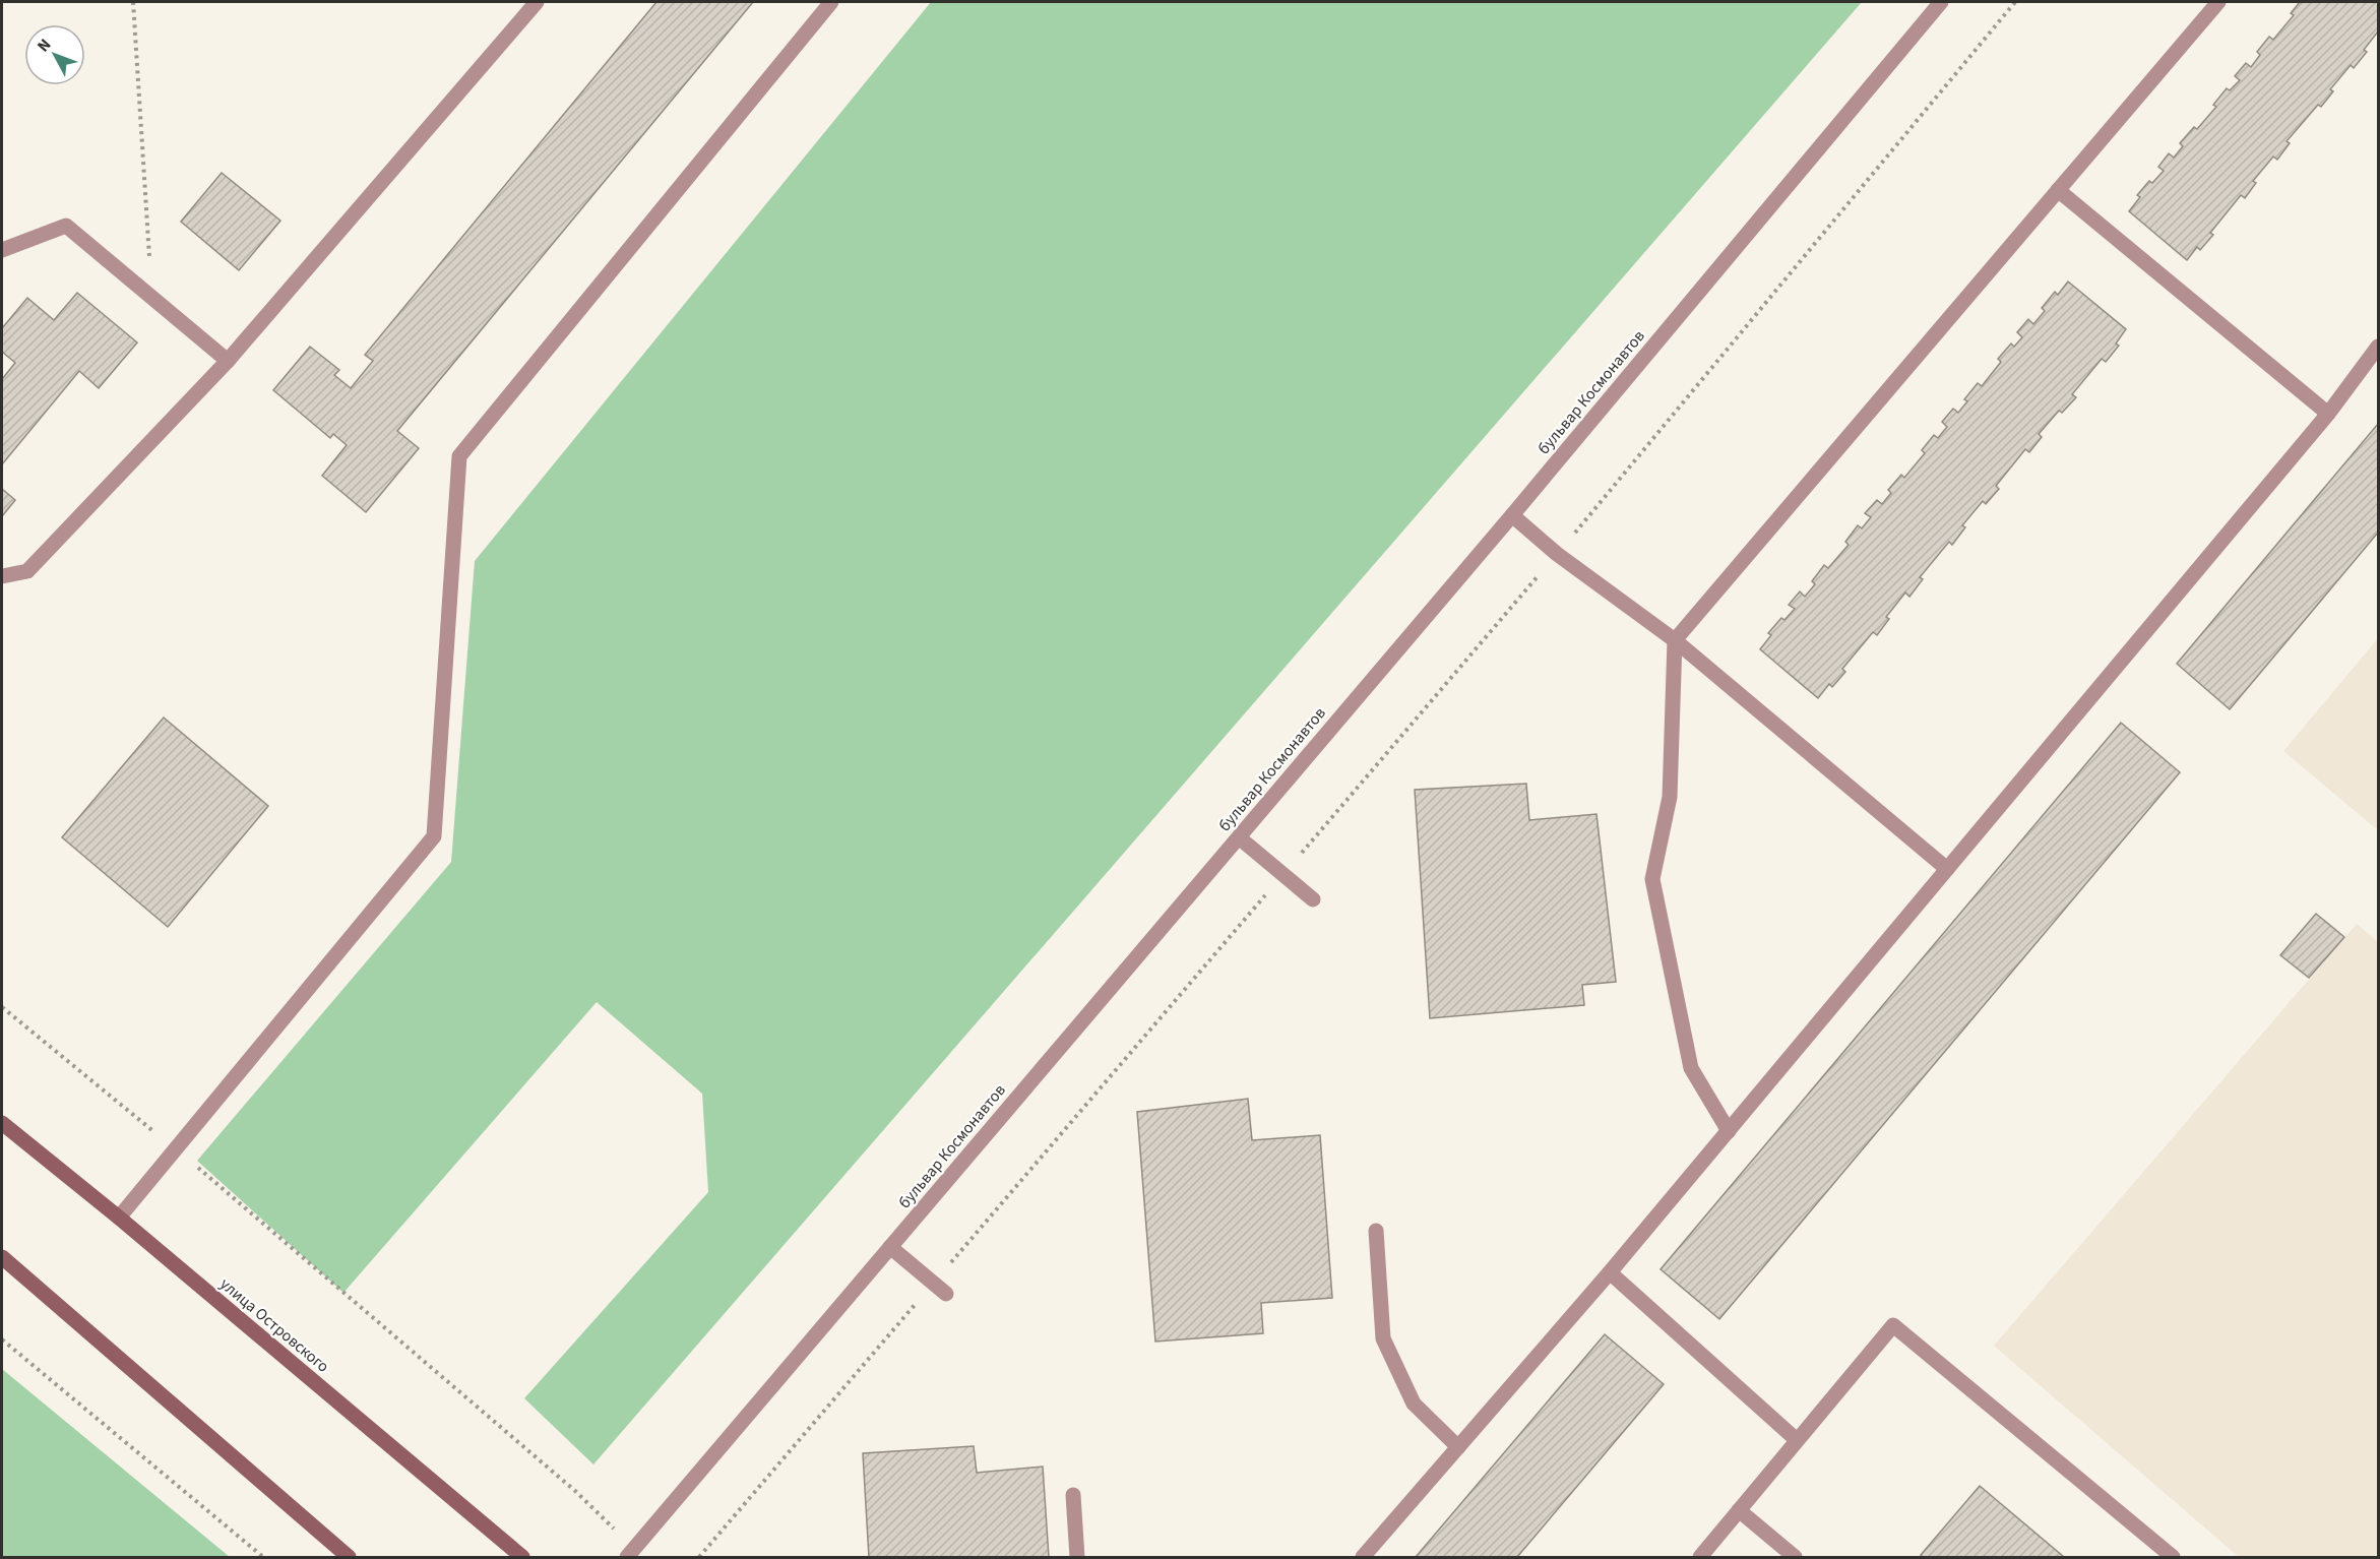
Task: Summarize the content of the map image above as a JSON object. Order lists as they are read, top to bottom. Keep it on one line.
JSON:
{"streets":{"main road":["улица Островского"],"street":["бульвар Космонавтов"]},"north":"top left"}
